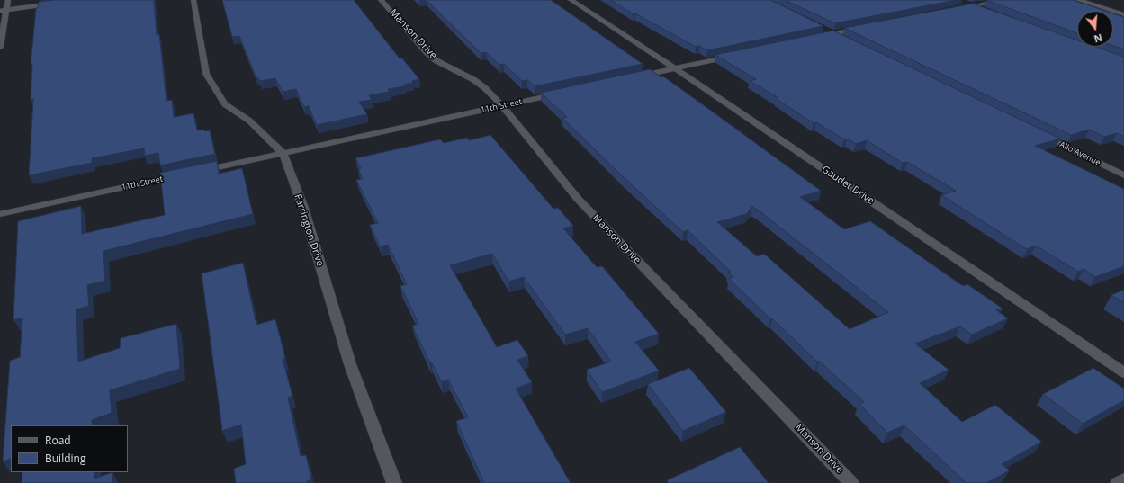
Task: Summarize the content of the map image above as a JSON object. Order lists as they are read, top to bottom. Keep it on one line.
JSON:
{"streets":{"street":["Manson Drive","11th Street","Allo Avenue","Gaudet Drive","Farrington Drive"]},"crossings":[["Manson Drive","11th Street"],["11th Street","Farrington Drive"]],"legend":["Road","Building"],"north":"bottom"}
